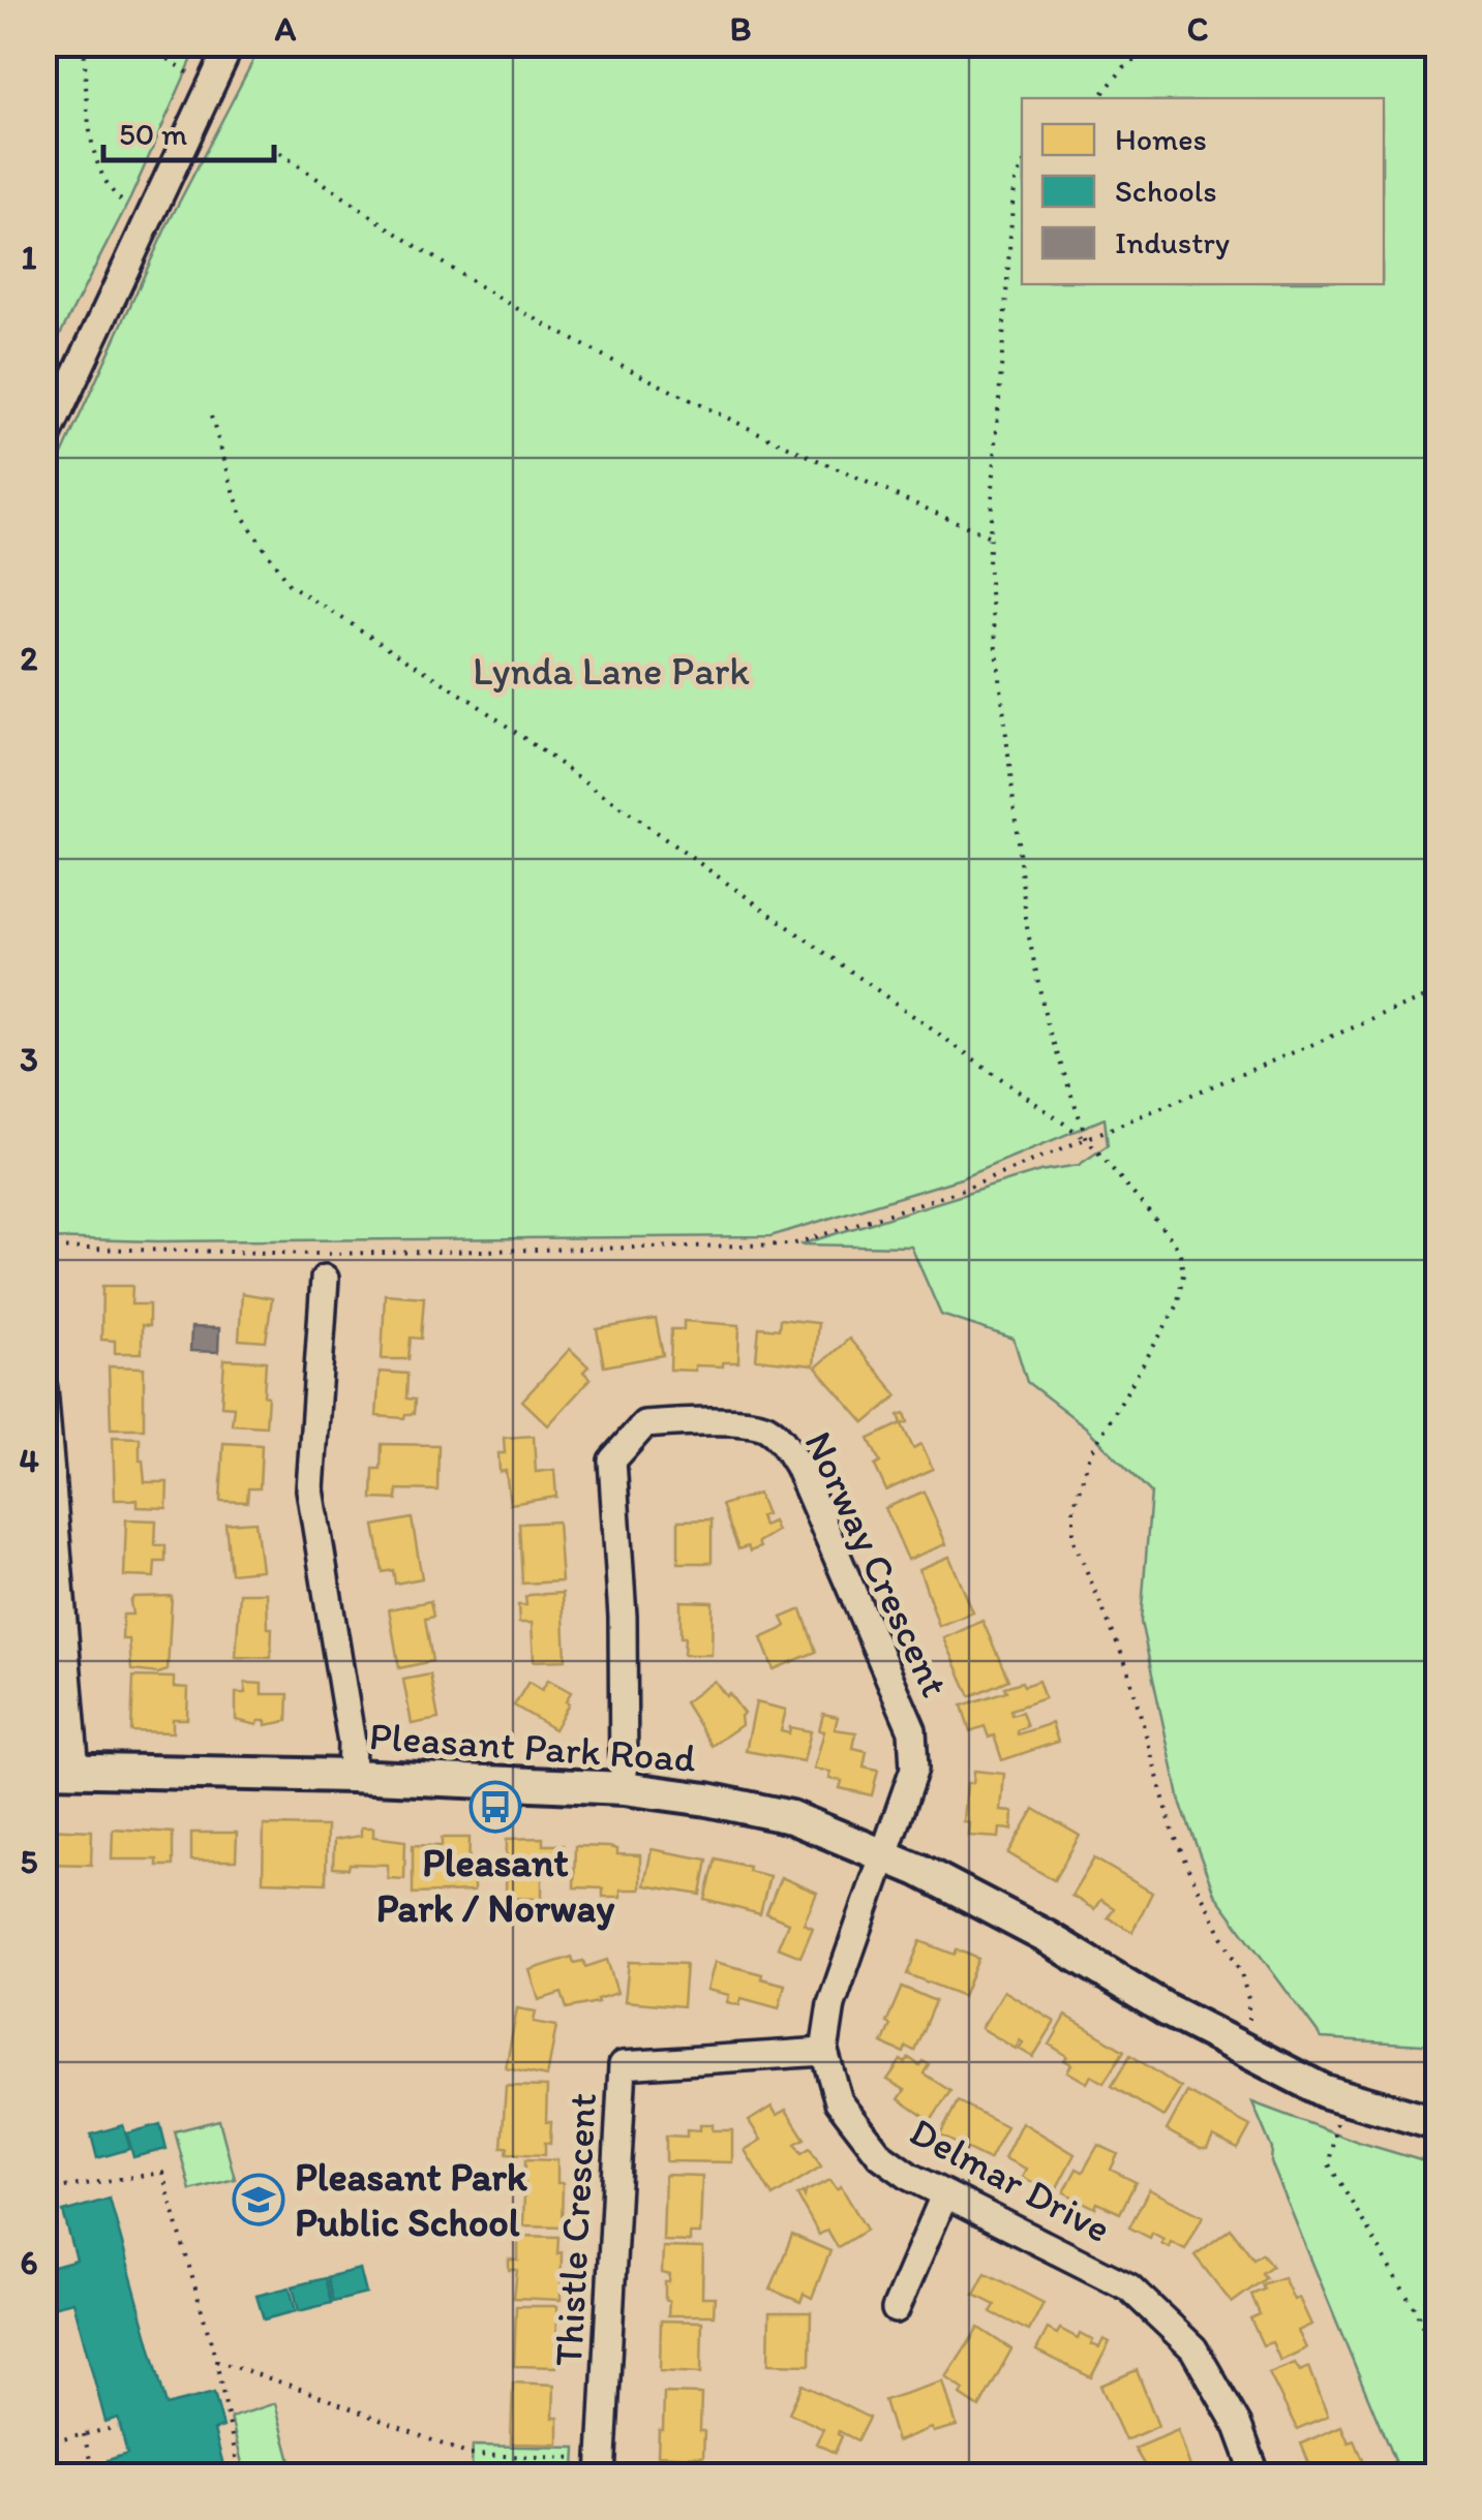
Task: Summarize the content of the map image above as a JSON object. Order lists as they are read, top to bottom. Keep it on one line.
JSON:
{"streets":{"street":["Norway Crescent","Pleasant Park Road","Delmar Drive","Thistle Crescent"]},"crossings":[["Norway Crescent","Pleasant Park Road"],["Norway Crescent","Delmar Drive"],["Pleasant Park Road","Delmar Drive"],["Delmar Drive","Thistle Crescent"]],"parks":["Lynda Lane Park"],"places":{"bus stop":["Pleasant Park / Norway"],"school or university":["Pleasant Park Public School"]},"legend":["Homes","Schools","Industry"],"scale_bar":"50 m","grid":{"columns":["A","B","C"],"rows":["1","2","3","4","5","6"]}}
